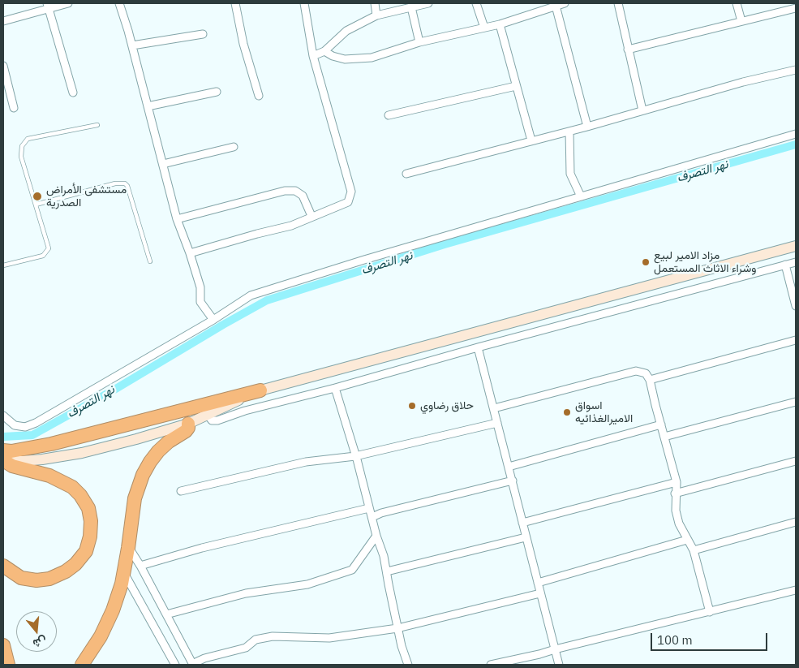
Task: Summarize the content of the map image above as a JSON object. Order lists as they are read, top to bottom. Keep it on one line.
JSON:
{"water":["نهر التصرف"],"places":["مستشفى الأمراض الصدرية","مزاد الامير لبيع وشراء الاثاث المستعمل","حلاق رضاوي","اسواق الاميرالغذائيه"],"scale_bar":"100 m","north":"bottom"}
